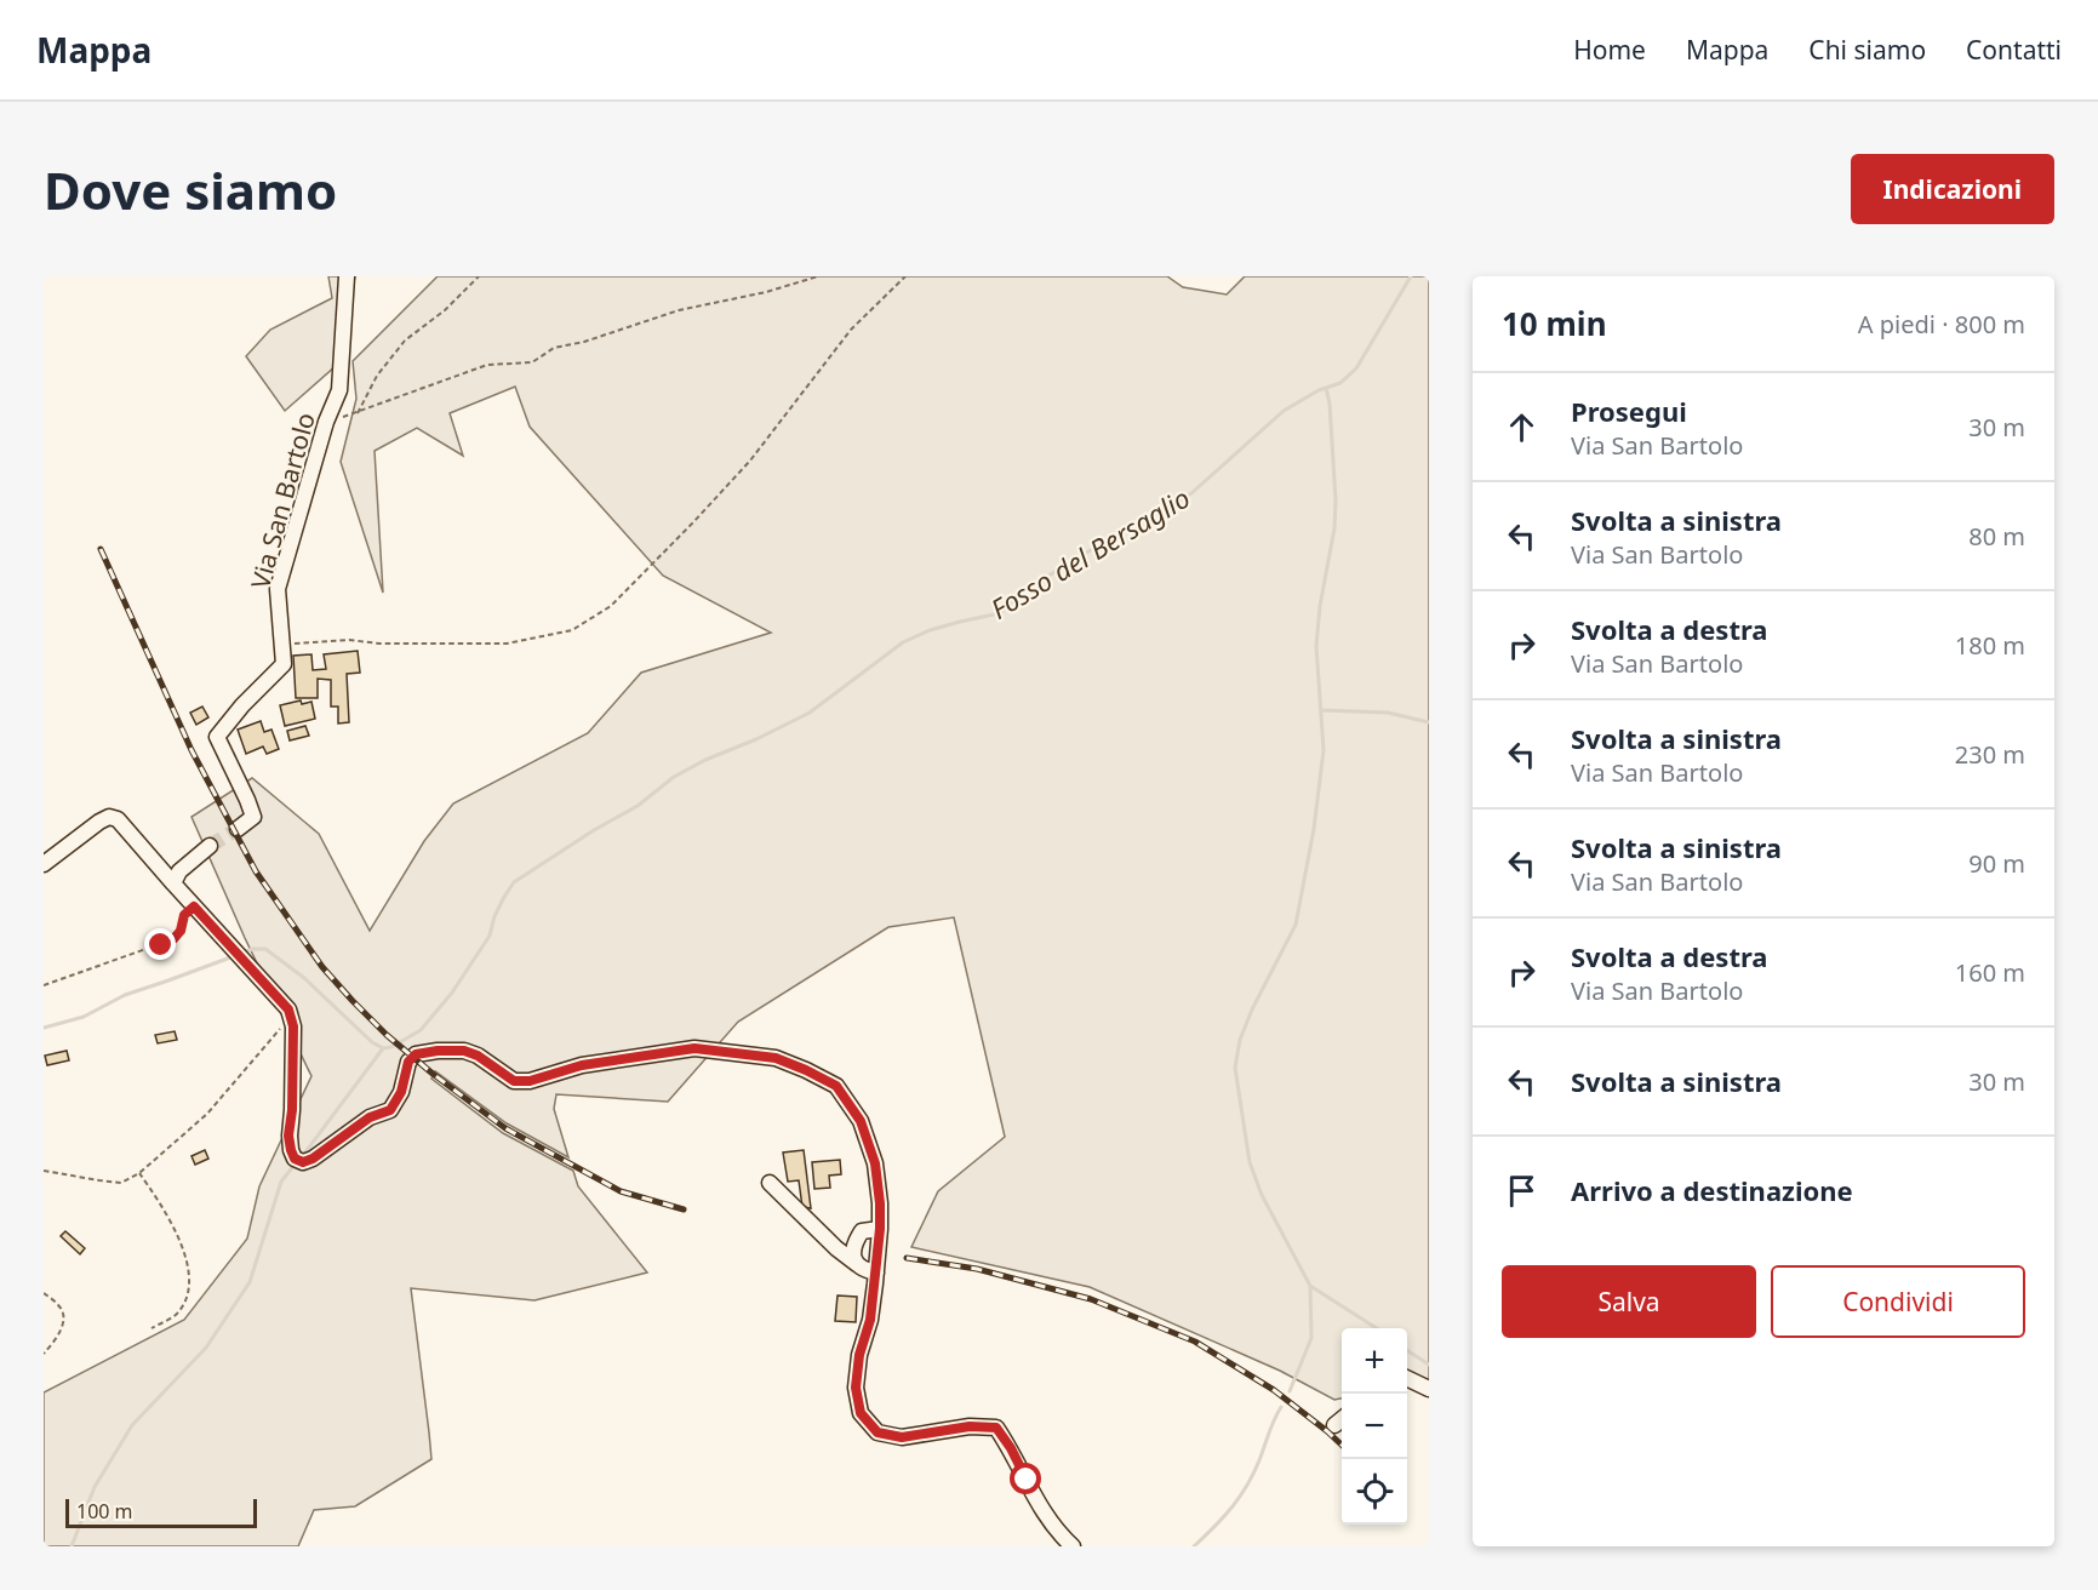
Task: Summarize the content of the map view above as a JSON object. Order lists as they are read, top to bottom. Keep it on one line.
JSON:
{"streets":{"street":["Via San Bartolo"]},"water":["Fosso del Bersaglio"],"scale_bar":"100 m","page":{"header":"Mappa","nav":["Home","Mappa","Chi siamo","Contatti"],"buttons":["Indicazioni",["Salva","Condividi"]],"title":"Dove siamo","heading":["10 min","A piedi · 800 m"],"list":[["Prosegui","Via San Bartolo","30 m"],["Svolta a sinistra","Via San Bartolo","80 m"],["Svolta a destra","Via San Bartolo","180 m"],["Svolta a sinistra","Via San Bartolo","230 m"],["Svolta a sinistra","Via San Bartolo","90 m"],["Svolta a destra","Via San Bartolo","160 m"],["Svolta a sinistra","30 m"],"Arrivo a destinazione"],"map_buttons":["+","−"],"scale":"100 m"}}
